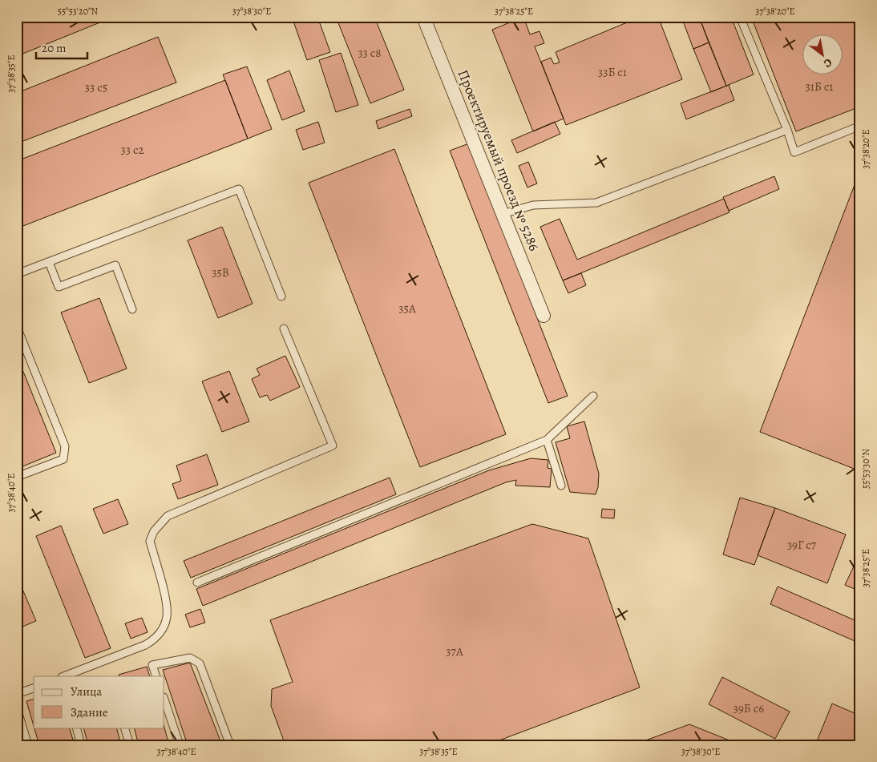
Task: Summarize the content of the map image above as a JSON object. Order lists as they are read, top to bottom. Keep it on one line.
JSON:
{"streets":{"street":["Проектируемый проезд № 5286"]},"house_numbers":["33 с8","33Б с1","31Б c1","33 с5","33 с2","35В","35А","39Г с7","37А","39Б с6"],"legend":["Улица","Здание"],"scale_bar":"20 m","north":"bottom right","coordinates":["55°53'20\"N","37°38'30\"E","37°38'25\"E","37°38'20\"E","37°38'35\"E","55°53'30\"N","37°38'40\"E"]}
